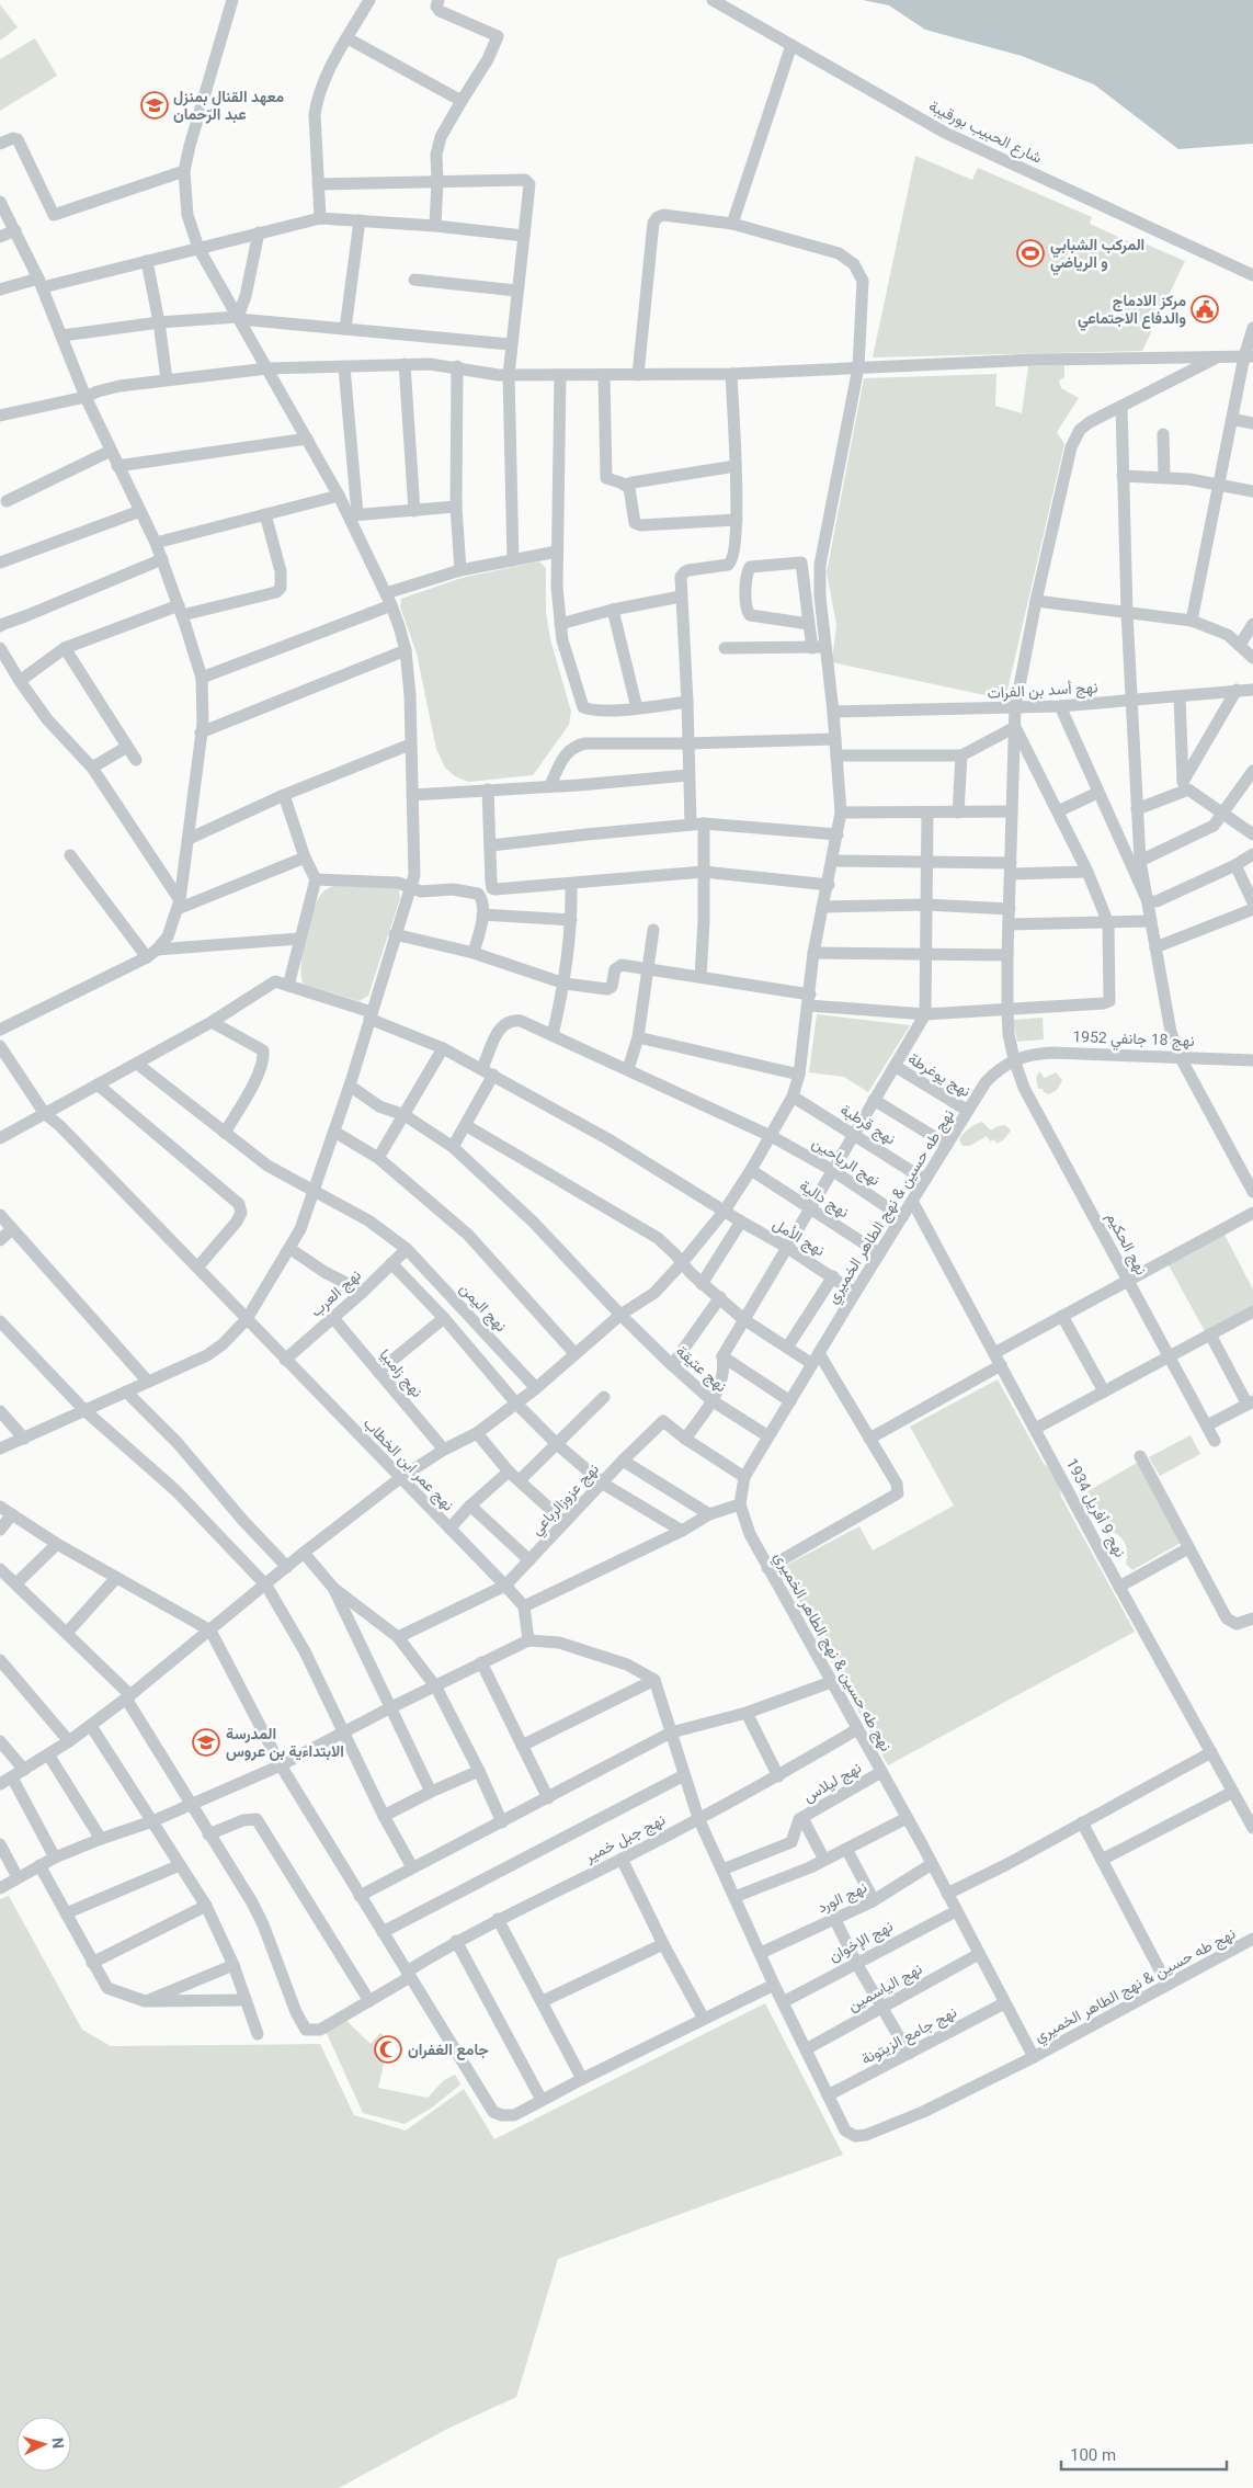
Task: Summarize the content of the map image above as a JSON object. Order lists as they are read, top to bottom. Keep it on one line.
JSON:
{"streets":{"street":["شارع الحبيب بورقيبة","نهج أسد بن الفرات","نهج 18 جانفي 1952","نهج يوغرطة","نهج قرطبة","نهج الرياحين","نهج دالية","نهج طه حسين & نهج الطاهر الخميري","نهج الأمل","نهج الحكيم","نهج العرب","نهج اليمن","نهج عتيقة","نهج زامبيا","نهج عمر ابن الخطاب","نهج عزوزالرباعي","نهج 9 أفريل 1934","نهج ليلاس","نهج جبل خمير","نهج الورد","نهج الإخوان","نهج الياسمين","نهج جامع الزيتونة"]},"crossings":[["نهج أسد بن الفرات","نهج الحكيم"],["نهج 18 جانفي 1952","نهج طه حسين & نهج الطاهر الخميري"],["نهج 18 جانفي 1952","نهج الحكيم"],["نهج يوغرطة","نهج طه حسين & نهج الطاهر الخميري"],["نهج قرطبة","نهج طه حسين & نهج الطاهر الخميري"],["نهج الرياحين","نهج طه حسين & نهج الطاهر الخميري"],["نهج الرياحين","نهج الأمل"],["نهج دالية","نهج طه حسين & نهج الطاهر الخميري"],["نهج طه حسين & نهج الطاهر الخميري","نهج الأمل"],["نهج طه حسين & نهج الطاهر الخميري","نهج الحكيم"],["نهج طه حسين & نهج الطاهر الخميري","نهج عتيقة"],["نهج طه حسين & نهج الطاهر الخميري","نهج عزوزالرباعي"],["نهج طه حسين & نهج الطاهر الخميري","نهج 9 أفريل 1934"],["نهج طه حسين & نهج الطاهر الخميري","نهج ليلاس"],["نهج طه حسين & نهج الطاهر الخميري","نهج جبل خمير"],["نهج طه حسين & نهج الطاهر الخميري","نهج الورد"],["نهج طه حسين & نهج الطاهر الخميري","نهج الإخوان"],["نهج طه حسين & نهج الطاهر الخميري","نهج الياسمين"],["نهج طه حسين & نهج الطاهر الخميري","نهج جامع الزيتونة"],["نهج العرب","نهج اليمن"],["نهج العرب","نهج زامبيا"],["نهج العرب","نهج عمر ابن الخطاب"],["نهج عمر ابن الخطاب","نهج عزوزالرباعي"]],"places":{"school or university":["معهد القنال بمنزل عبد الرّحمان","المدرسة الابتداءية بن عروس"],"sports":["المركب الشبابي و الرياضي"],"public building":["مركز الادماج والدفاع الاجتماعي"],"mosque":["جامع الغفران"]},"scale_bar":"100 m","north":"right"}
